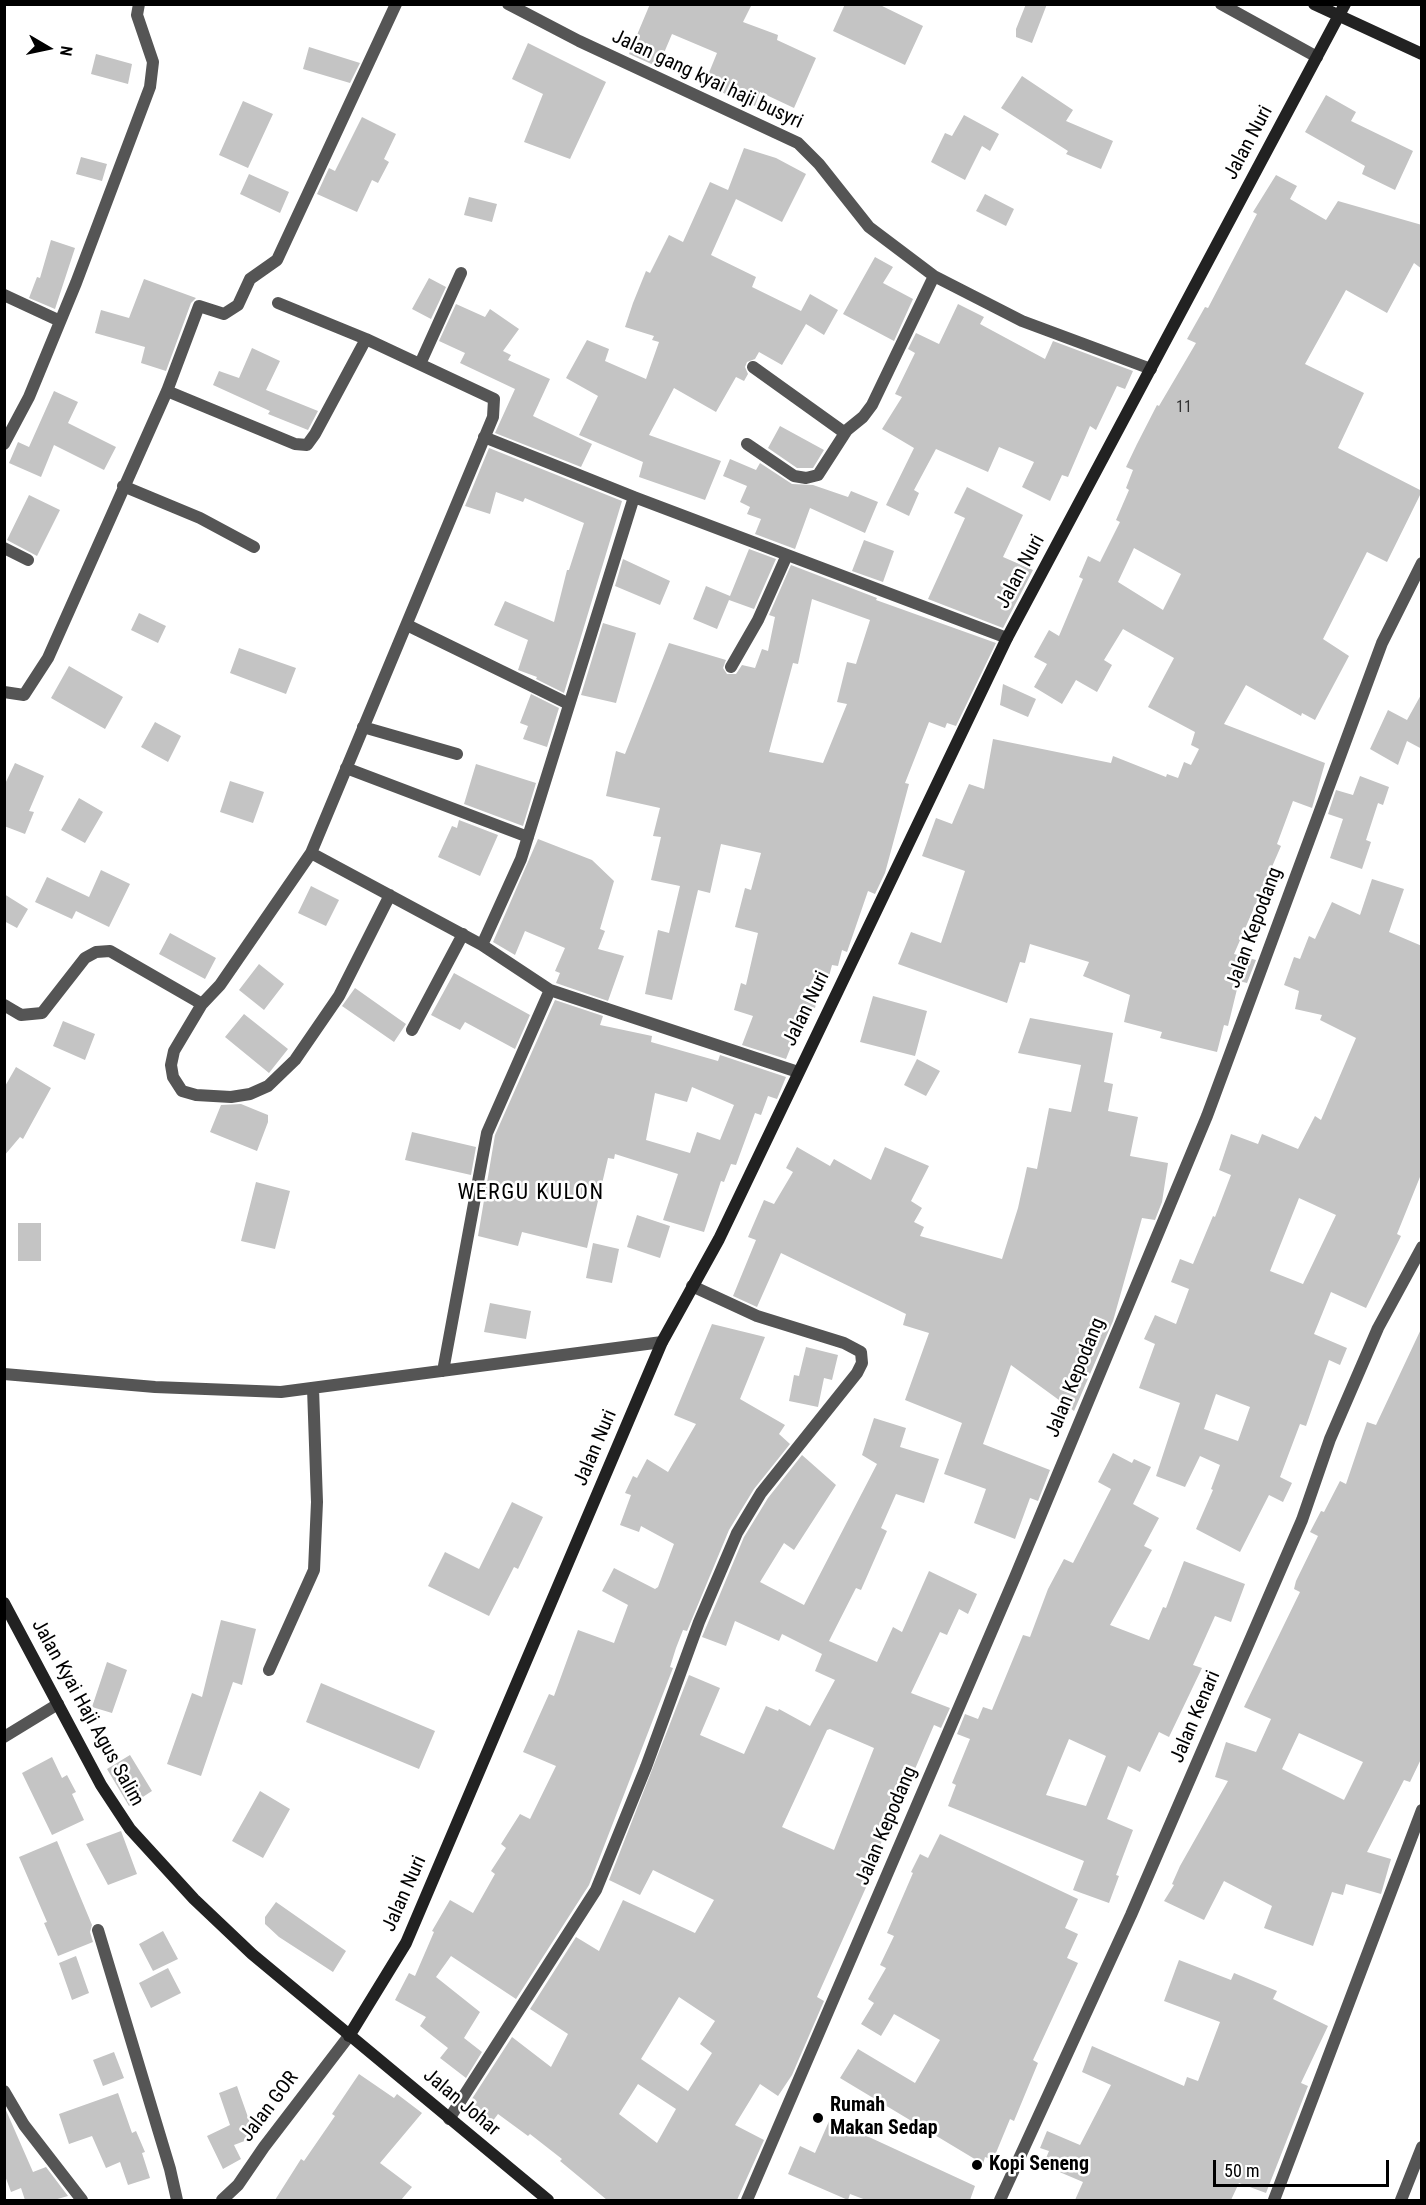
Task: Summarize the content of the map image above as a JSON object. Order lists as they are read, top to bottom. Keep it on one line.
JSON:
{"streets":{"street":["Jalan gang kyai haji busyri","Jalan Nuri","Jalan Kepodang","Jalan Kyai Haji Agus Salim","Jalan Kenari","Jalan Johar","Jalan GOR"]},"crossings":[["Jalan gang kyai haji busyri","Jalan Nuri"],["Jalan Nuri","Jalan Kyai Haji Agus Salim"],["Jalan Nuri","Jalan Johar"],["Jalan Nuri","Jalan GOR"],["Jalan Kyai Haji Agus Salim","Jalan Johar"],["Jalan Kyai Haji Agus Salim","Jalan GOR"],["Jalan Johar","Jalan GOR"]],"districts":["WERGU KULON"],"places":["Rumah Makan Sedap","Kopi Seneng"],"house_numbers":["11"],"scale_bar":"50 m","north":"right"}
